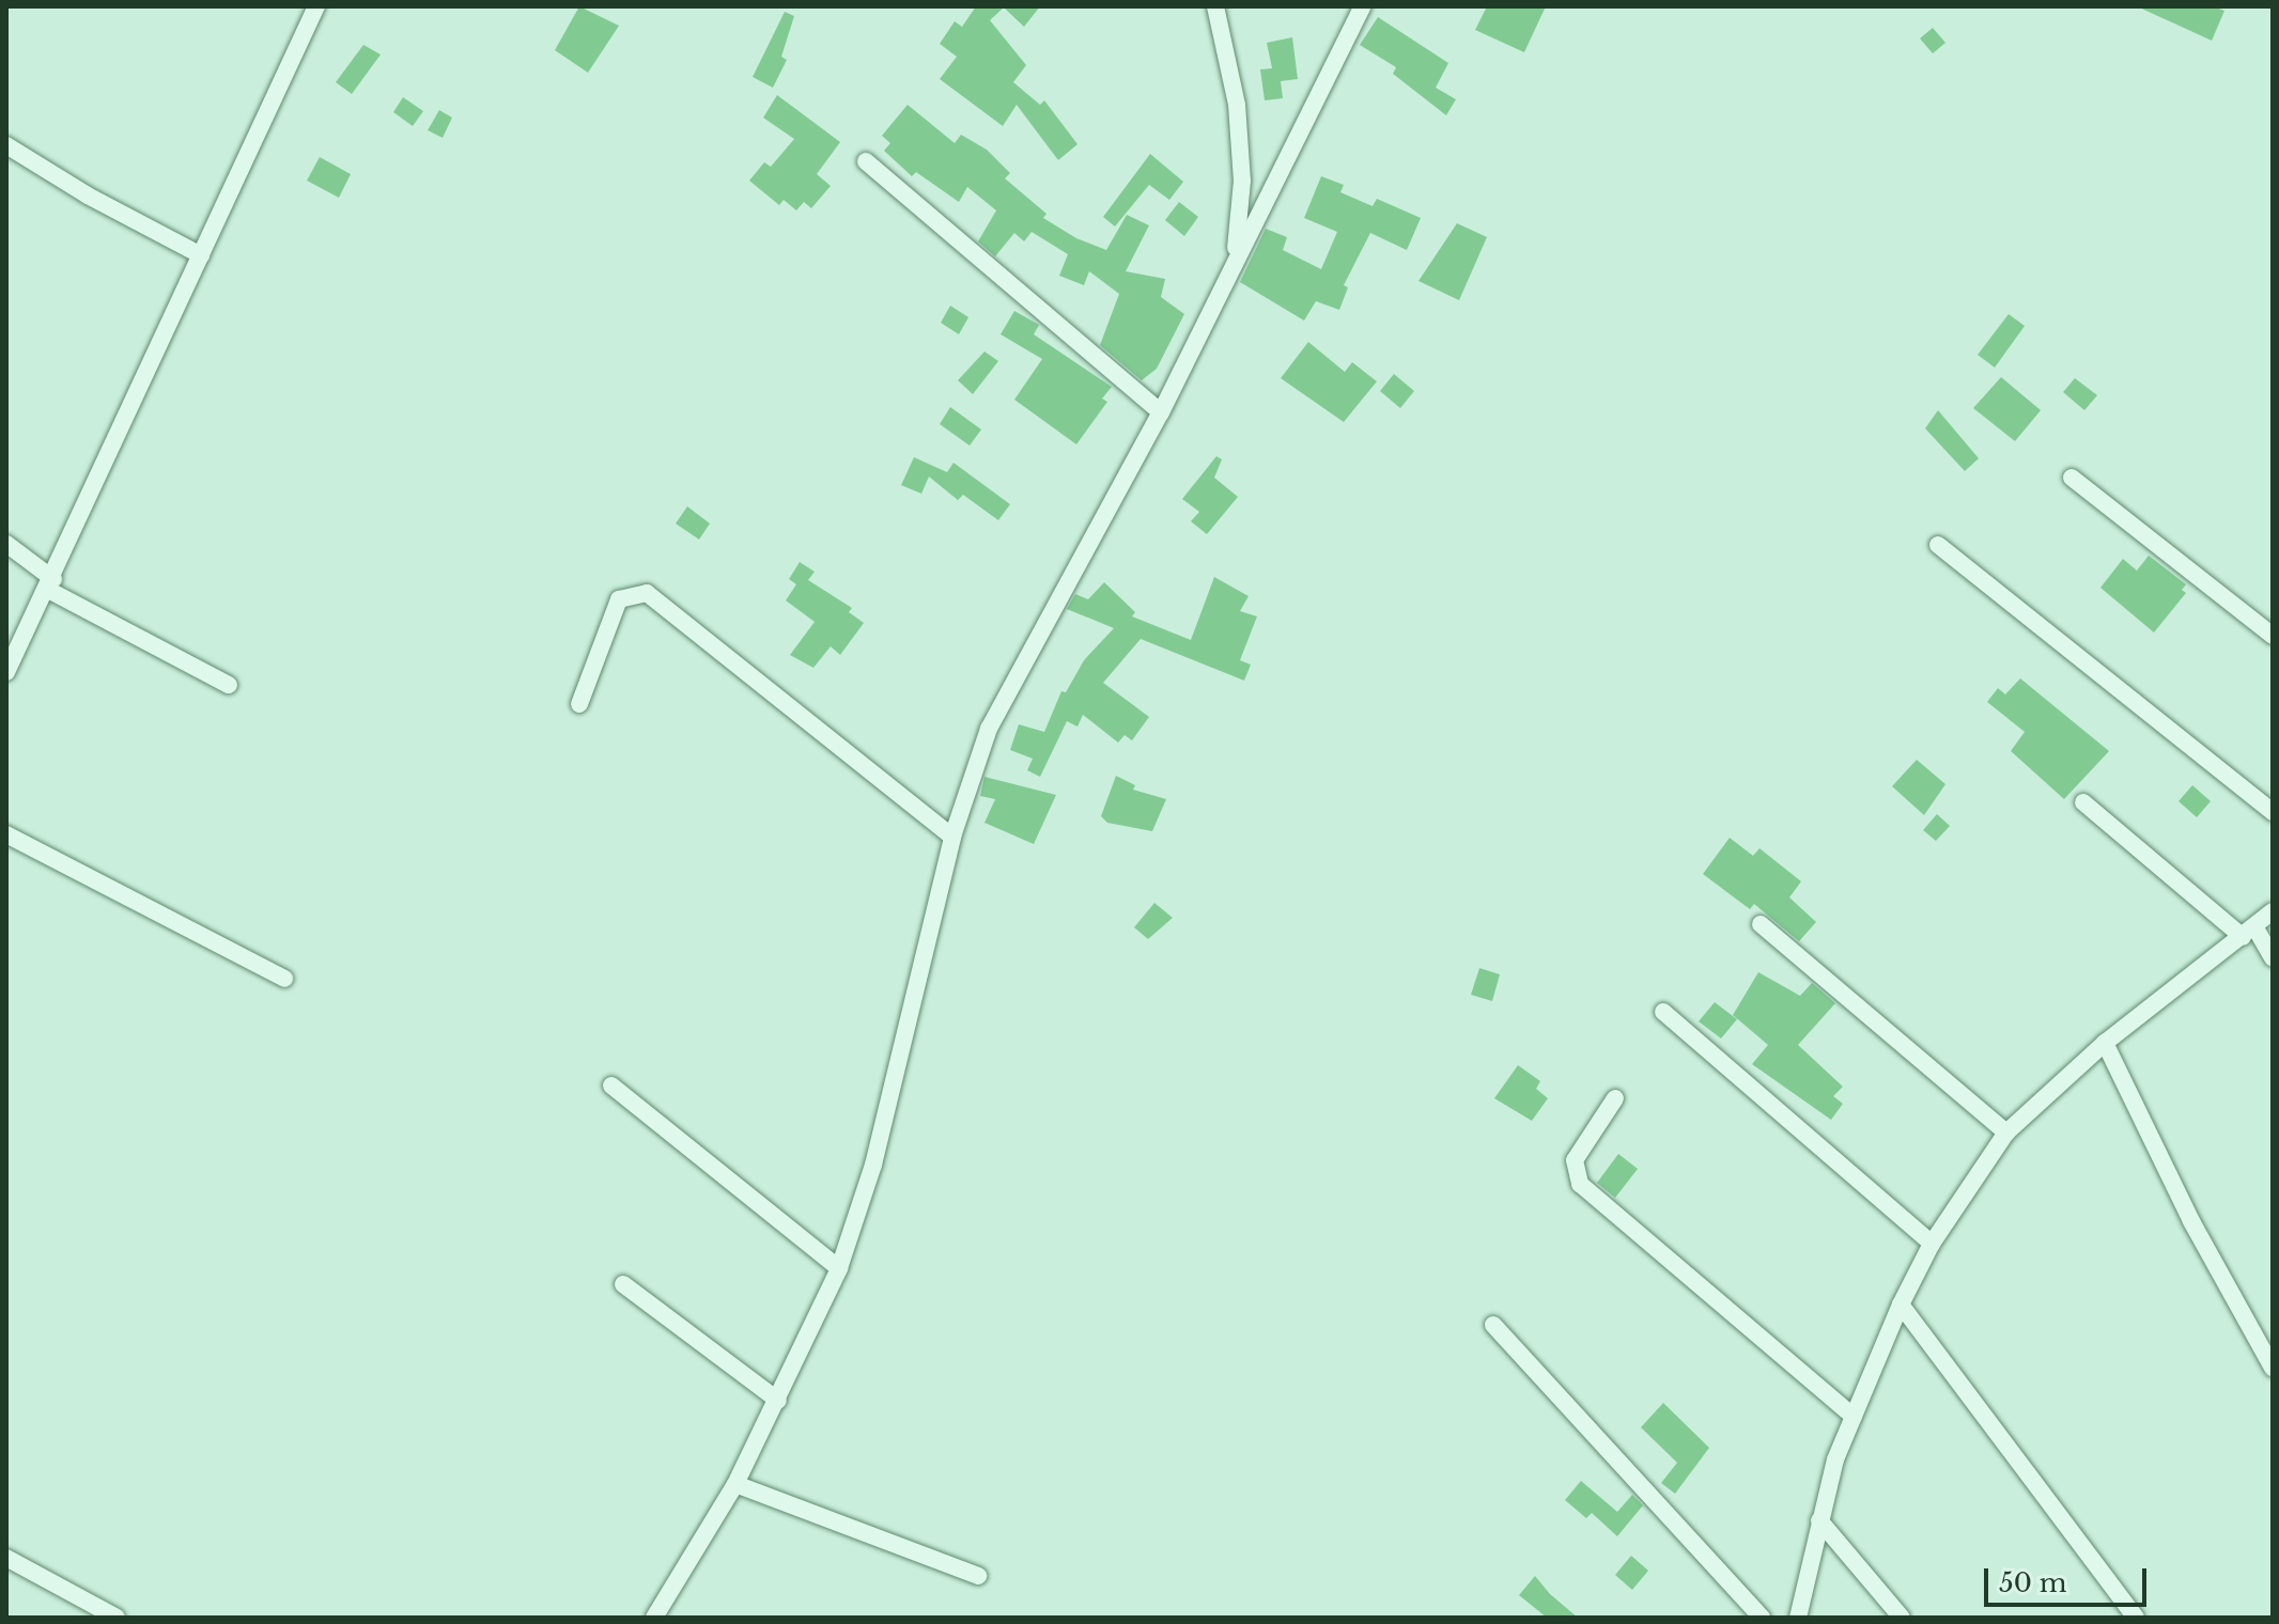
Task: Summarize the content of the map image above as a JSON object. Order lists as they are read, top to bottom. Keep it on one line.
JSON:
{"scale_bar":"50 m"}
